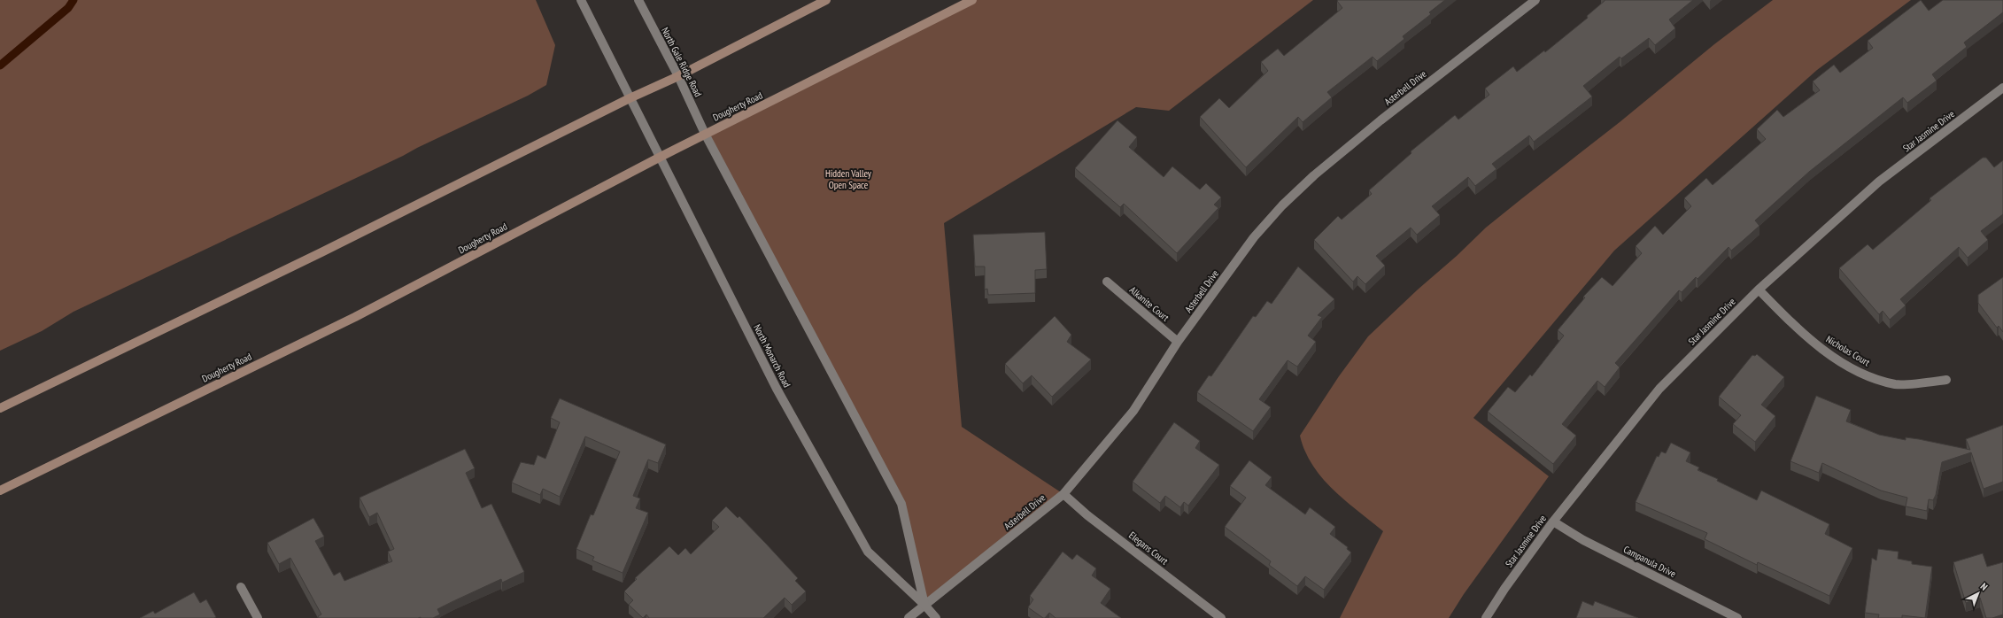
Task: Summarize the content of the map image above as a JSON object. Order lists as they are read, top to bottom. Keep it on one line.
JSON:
{"streets":{"main road":["Dougherty Road"],"street":["North Gale Ridge Road","Asterbell Drive","Star Jasmine Drive","Alkanite Court","Nicholas Court","North Monarch Road","Elegans Court","Campanula Drive"]},"crossings":[["North Gale Ridge Road","Dougherty Road"],["North Gale Ridge Road","North Monarch Road"],["Asterbell Drive","Alkanite Court"],["Asterbell Drive","North Monarch Road"],["Asterbell Drive","Elegans Court"],["Dougherty Road","North Monarch Road"],["Star Jasmine Drive","Nicholas Court"],["Star Jasmine Drive","Campanula Drive"]],"parks":["Hidden Valley Open Space"],"north":"top right"}
